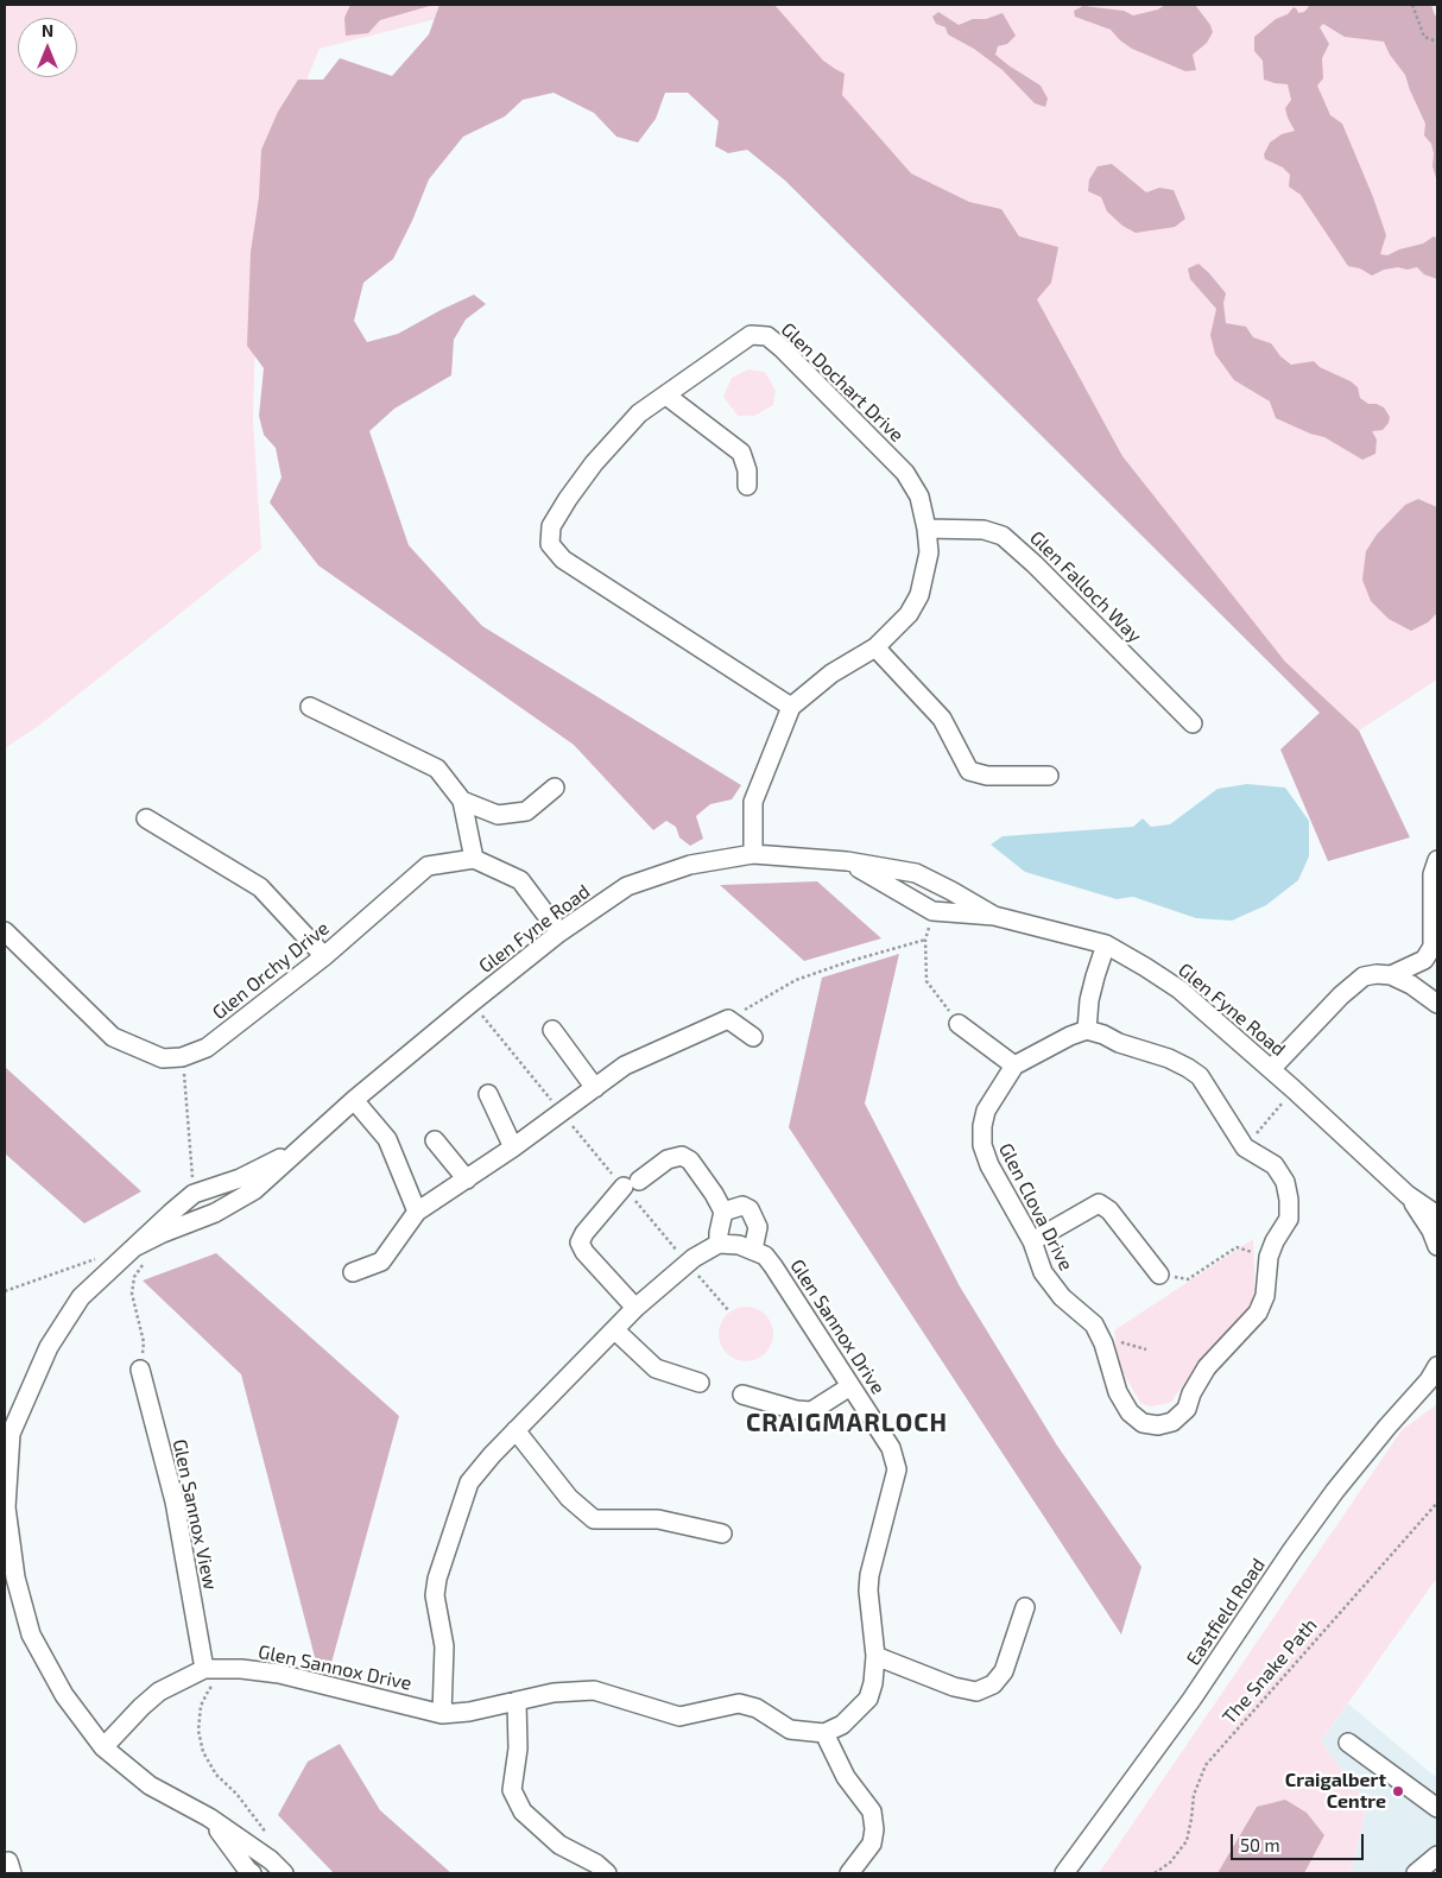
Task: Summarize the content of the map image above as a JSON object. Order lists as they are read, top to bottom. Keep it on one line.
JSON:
{"streets":{"street":["Glen Dochart Drive","Glen Falloch Way","Glen Fyne Road","Glen Orchy Drive","Glen Clova Drive","Glen Sannox Drive","Glen Sannox View","Eastfield Road"],"path":["The Snake Path"]},"crossings":[["Glen Dochart Drive","Glen Falloch Way"],["Glen Dochart Drive","Glen Fyne Road"],["Glen Fyne Road","Glen Sannox Drive"],["Glen Sannox Drive","Glen Sannox View"]],"districts":["CRAIGMARLOCH"],"places":["Craigalbert Centre"],"scale_bar":"50 m","north":"top"}
